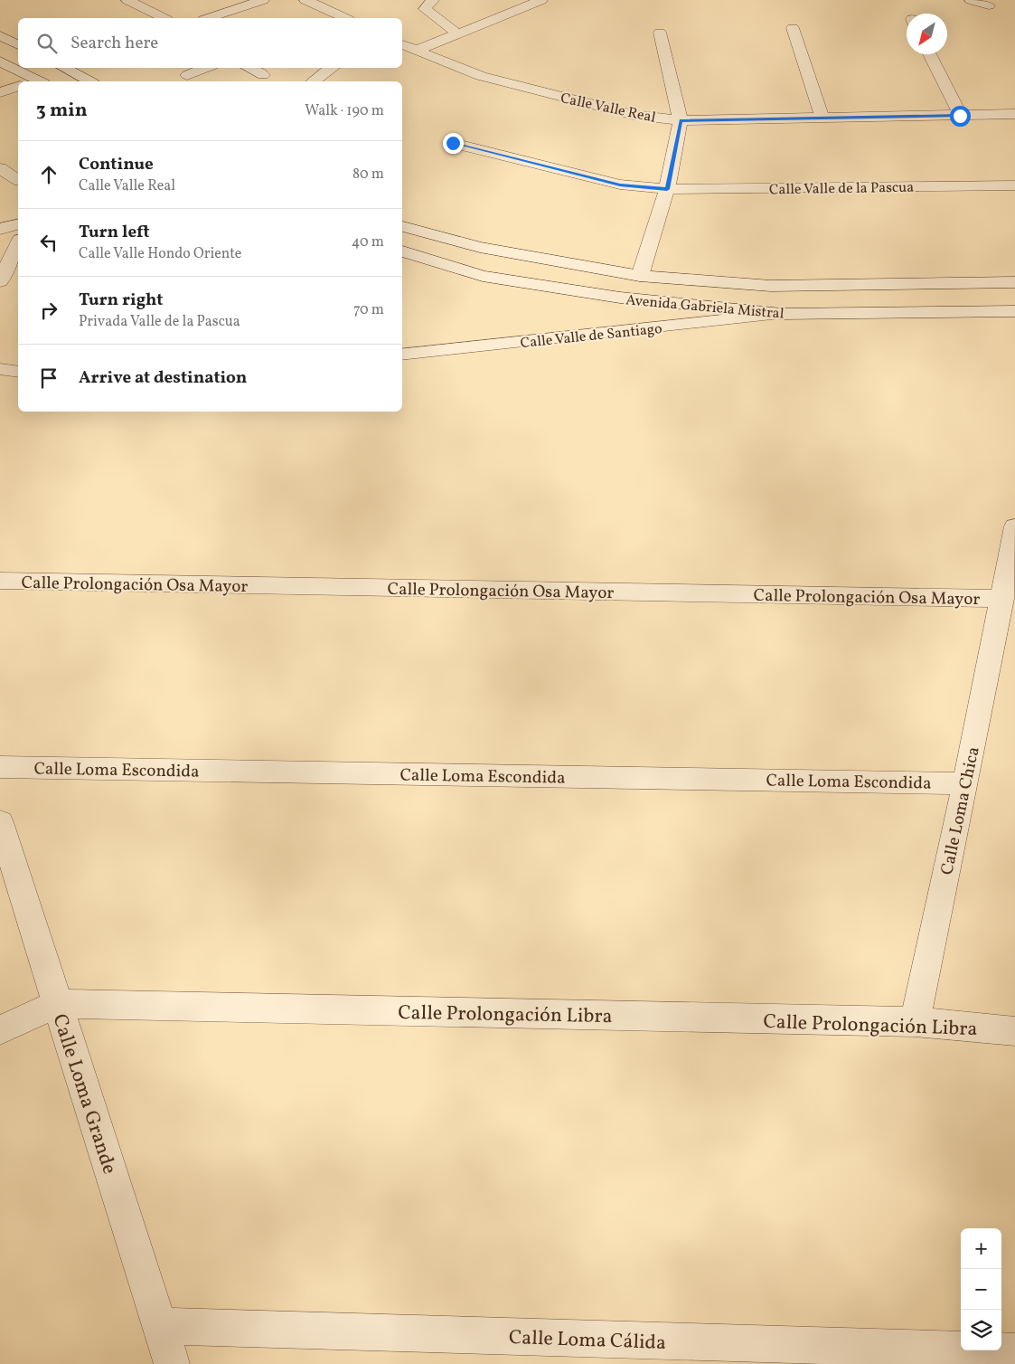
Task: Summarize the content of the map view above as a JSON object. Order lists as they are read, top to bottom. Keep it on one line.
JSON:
{"streets":{"street":["Calle Valle Real","Calle Valle de la Pascua","Avenida Gabriela Mistral","Calle Valle de Santiago","Calle Prolongación Osa Mayor","Calle Loma Escondida","Calle Loma Chica","Calle Prolongación Libra","Calle Loma Grande","Calle Loma Cálida"]},"crossings":[["Avenida Gabriela Mistral","Calle Valle de Santiago"],["Calle Prolongación Osa Mayor","Calle Loma Chica"],["Calle Loma Escondida","Calle Loma Chica"],["Calle Loma Chica","Calle Prolongación Libra"],["Calle Prolongación Libra","Calle Loma Grande"],["Calle Loma Grande","Calle Loma Cálida"]],"north":"bottom left","page":{"search":"Search here","heading":["3 min","Walk · 190 m"],"list":[["Continue","Calle Valle Real","80 m"],["Turn left","Calle Valle Hondo Oriente","40 m"],["Turn right","Privada Valle de la Pascua","70 m"],"Arrive at destination"],"map_buttons":["+","−"]}}
